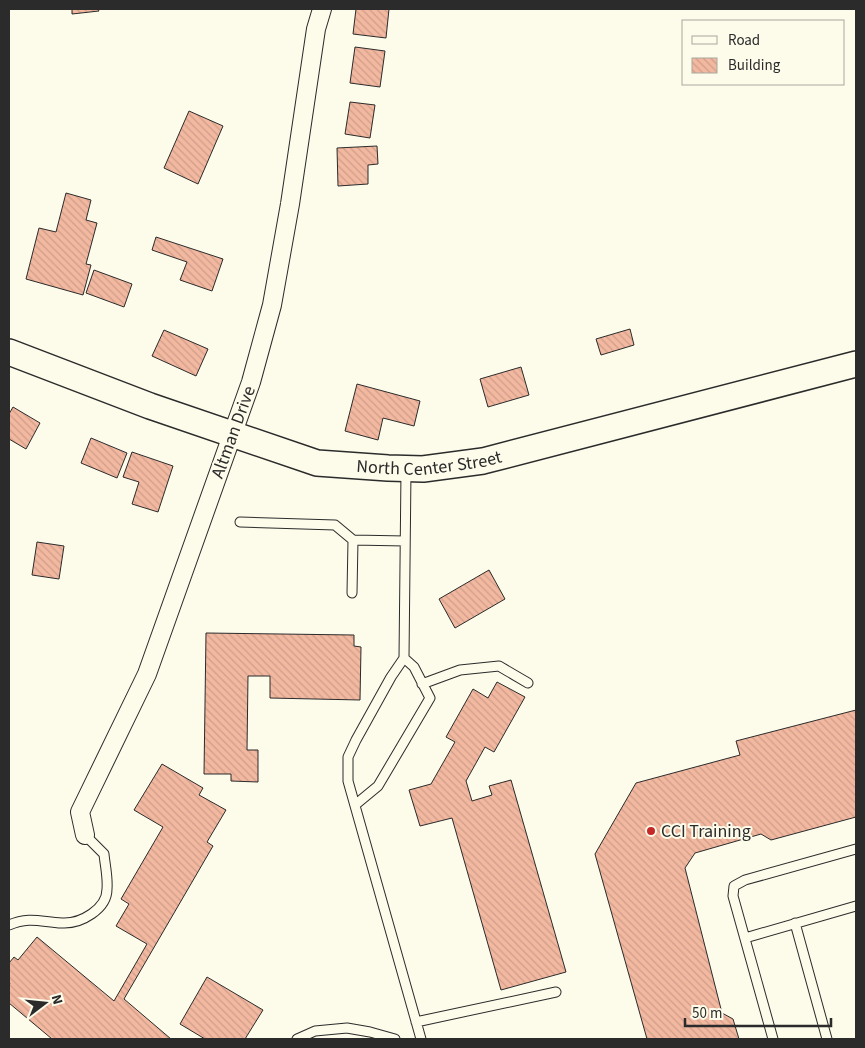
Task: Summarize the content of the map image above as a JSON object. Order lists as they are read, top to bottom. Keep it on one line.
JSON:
{"streets":{"main road":["North Center Street"],"street":["Altman Drive"]},"crossings":[["Altman Drive","North Center Street"]],"places":["CCI Training"],"legend":["Road","Building"],"scale_bar":"50 m","north":"right"}
